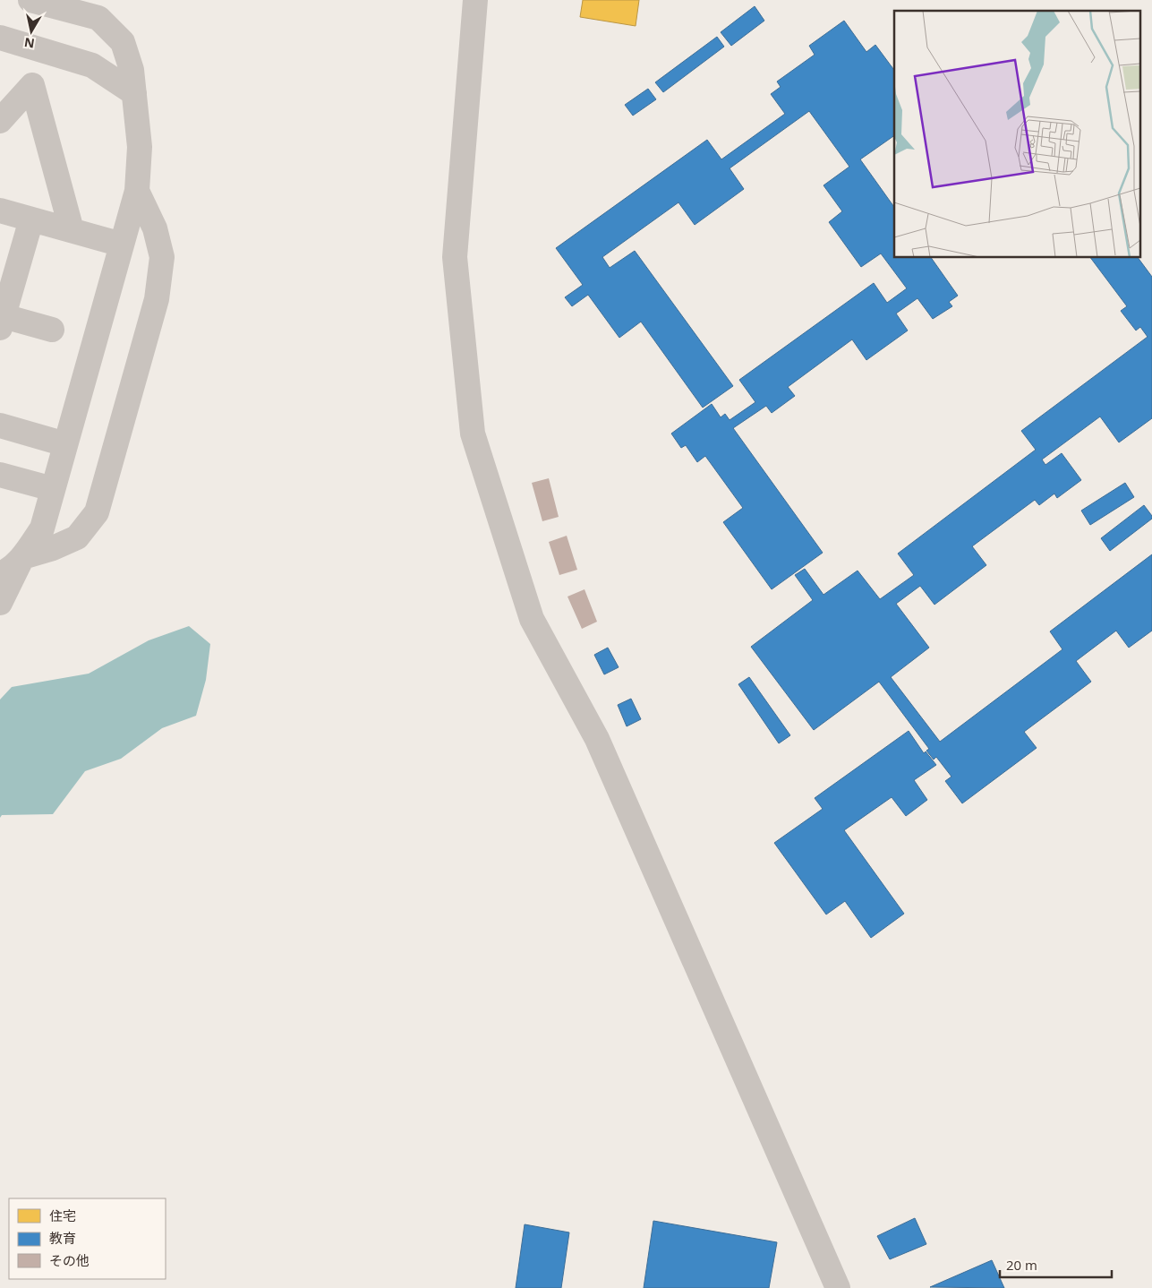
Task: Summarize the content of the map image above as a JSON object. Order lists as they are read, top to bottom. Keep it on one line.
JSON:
{"legend":["住宅","教育","その他"],"scale_bar":"20 m","north":"bottom"}
